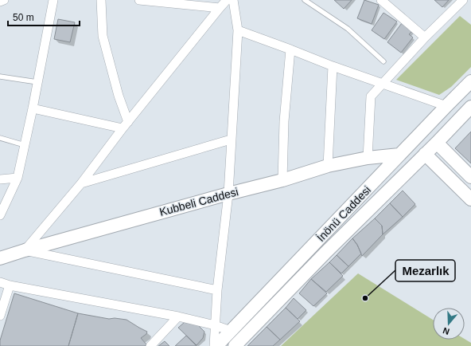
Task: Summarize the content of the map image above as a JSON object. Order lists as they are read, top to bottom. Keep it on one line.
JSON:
{"streets":{"street":["Kubbeli Caddesi","İnönü Caddesi"]},"crossings":[["Kubbeli Caddesi","İnönü Caddesi"]],"places":["Mezarlık"],"scale_bar":"50 m","north":"bottom"}
